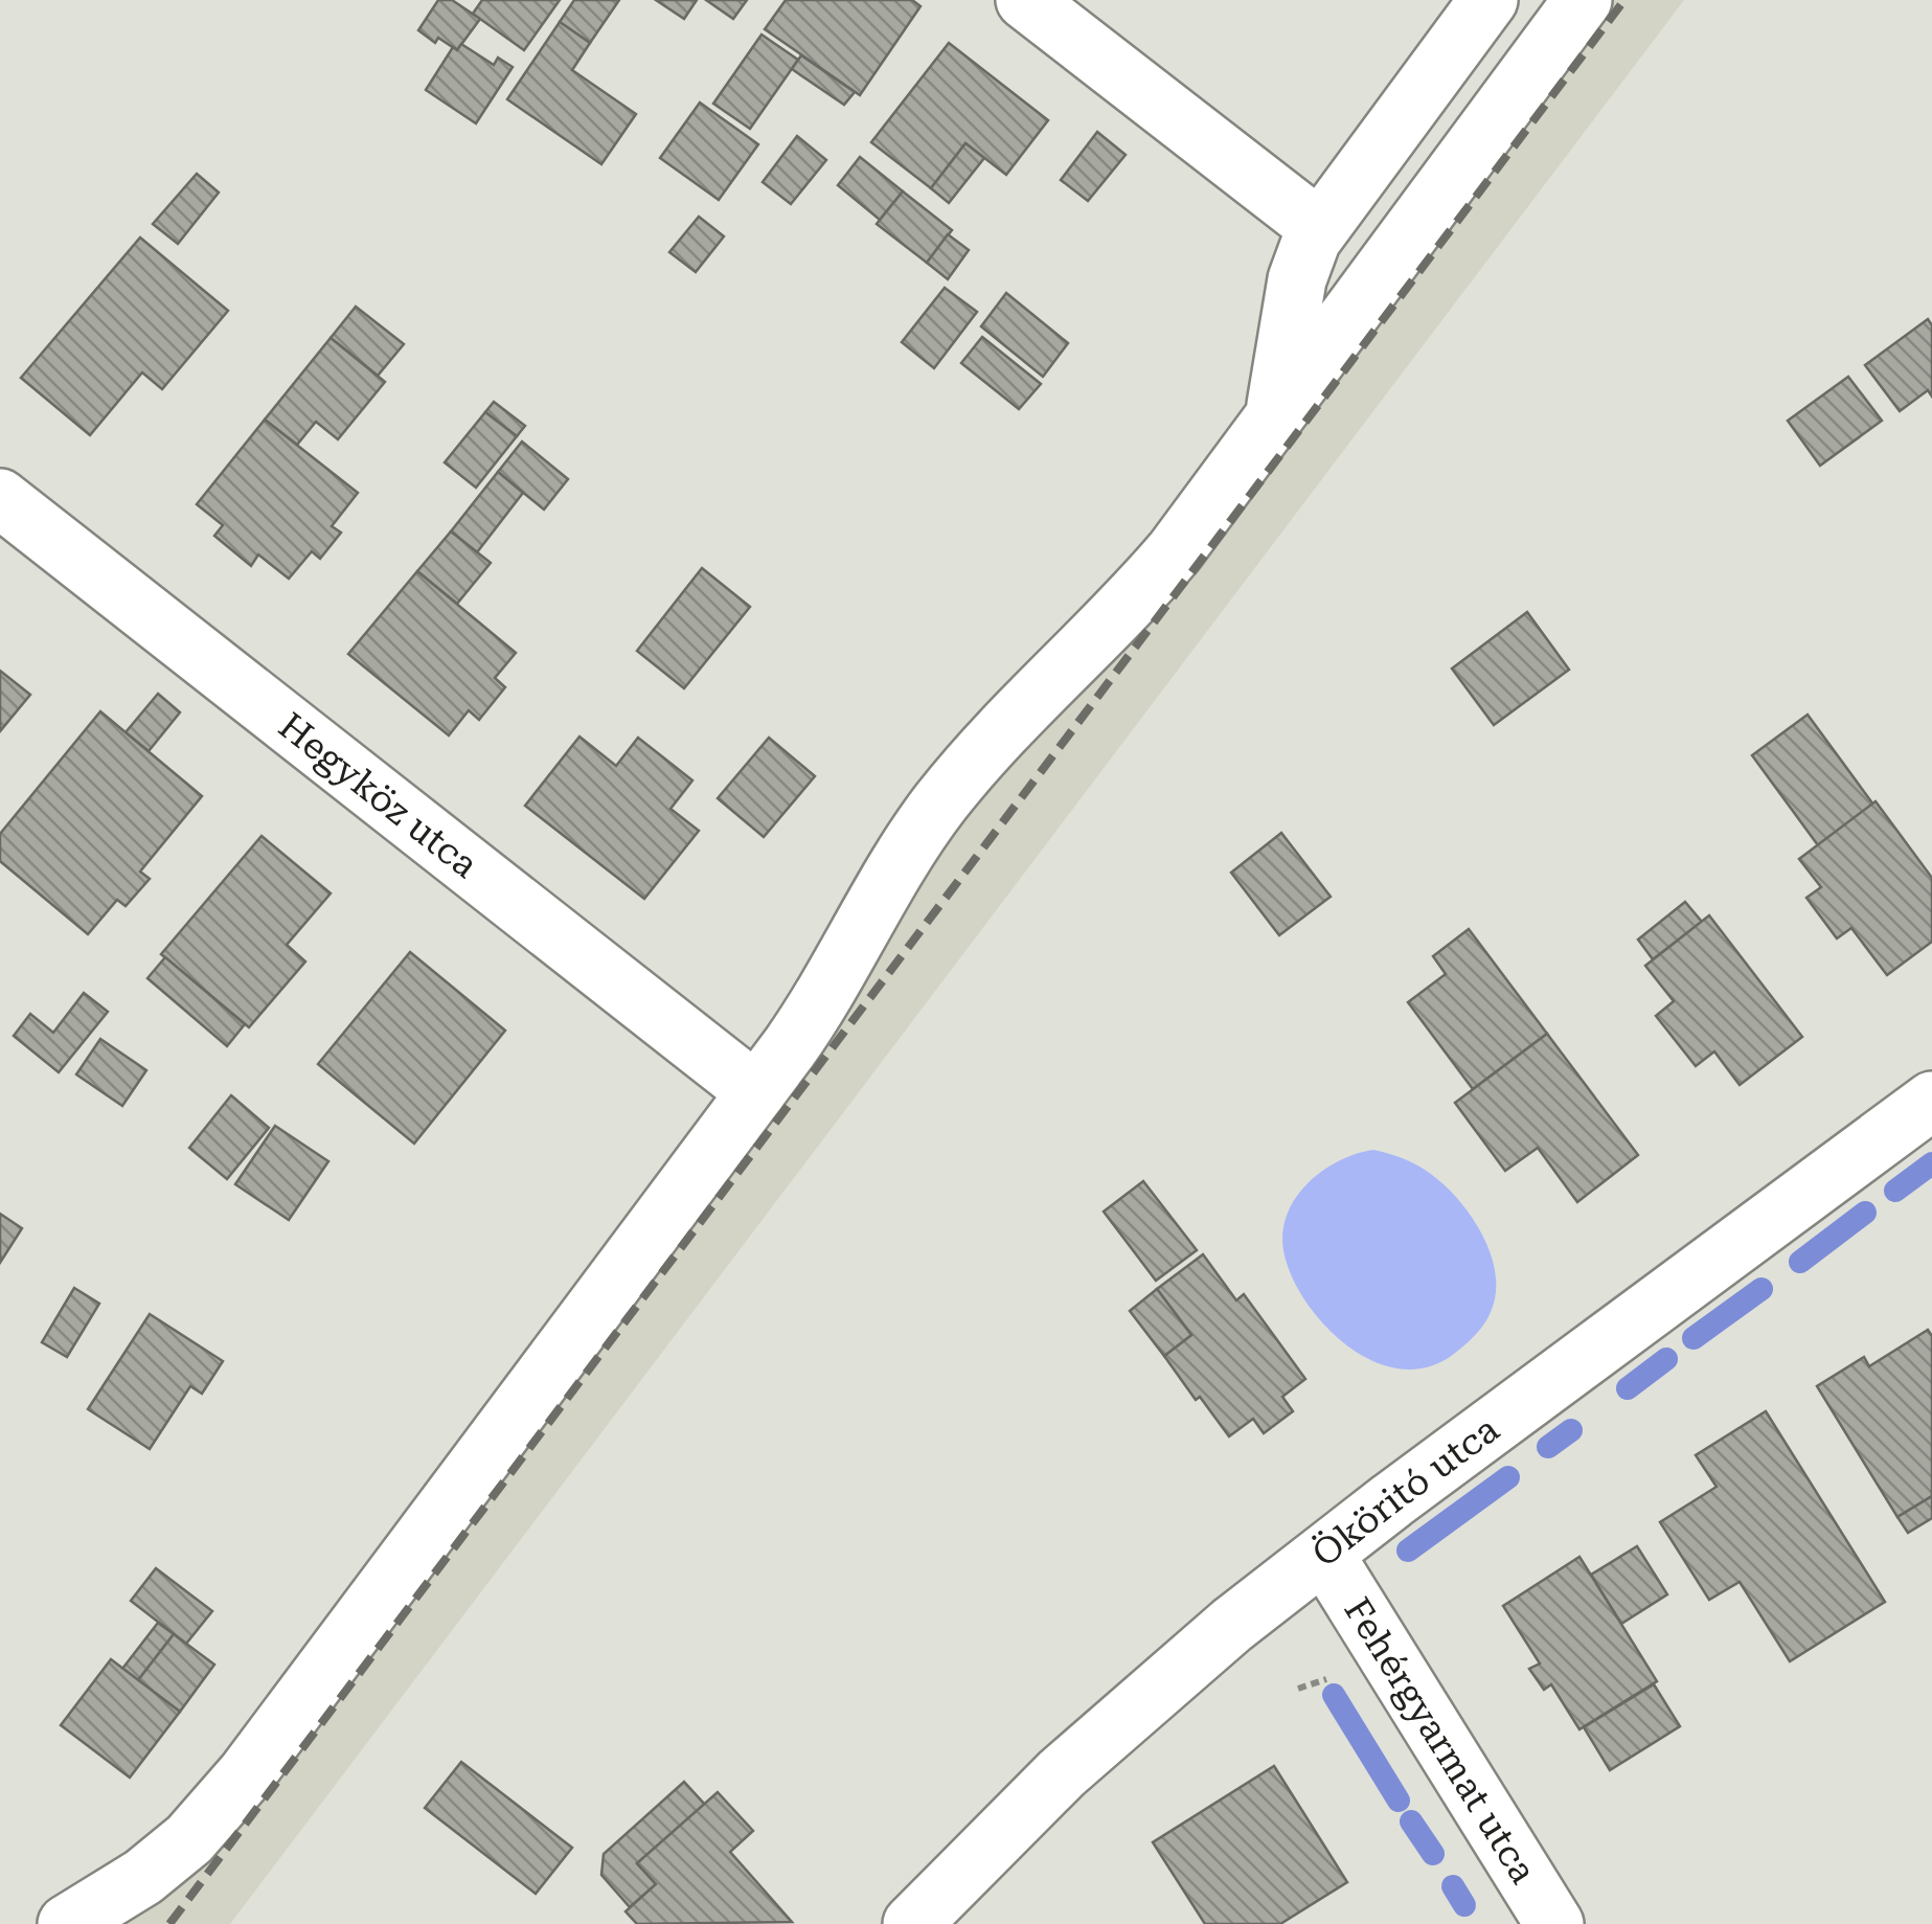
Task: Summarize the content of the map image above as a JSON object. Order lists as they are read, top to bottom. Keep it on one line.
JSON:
{"streets":{"street":["Hegyköz utca","Ököritó utca","Fehérgyarmat utca"]},"crossings":[["Ököritó utca","Fehérgyarmat utca"]]}
